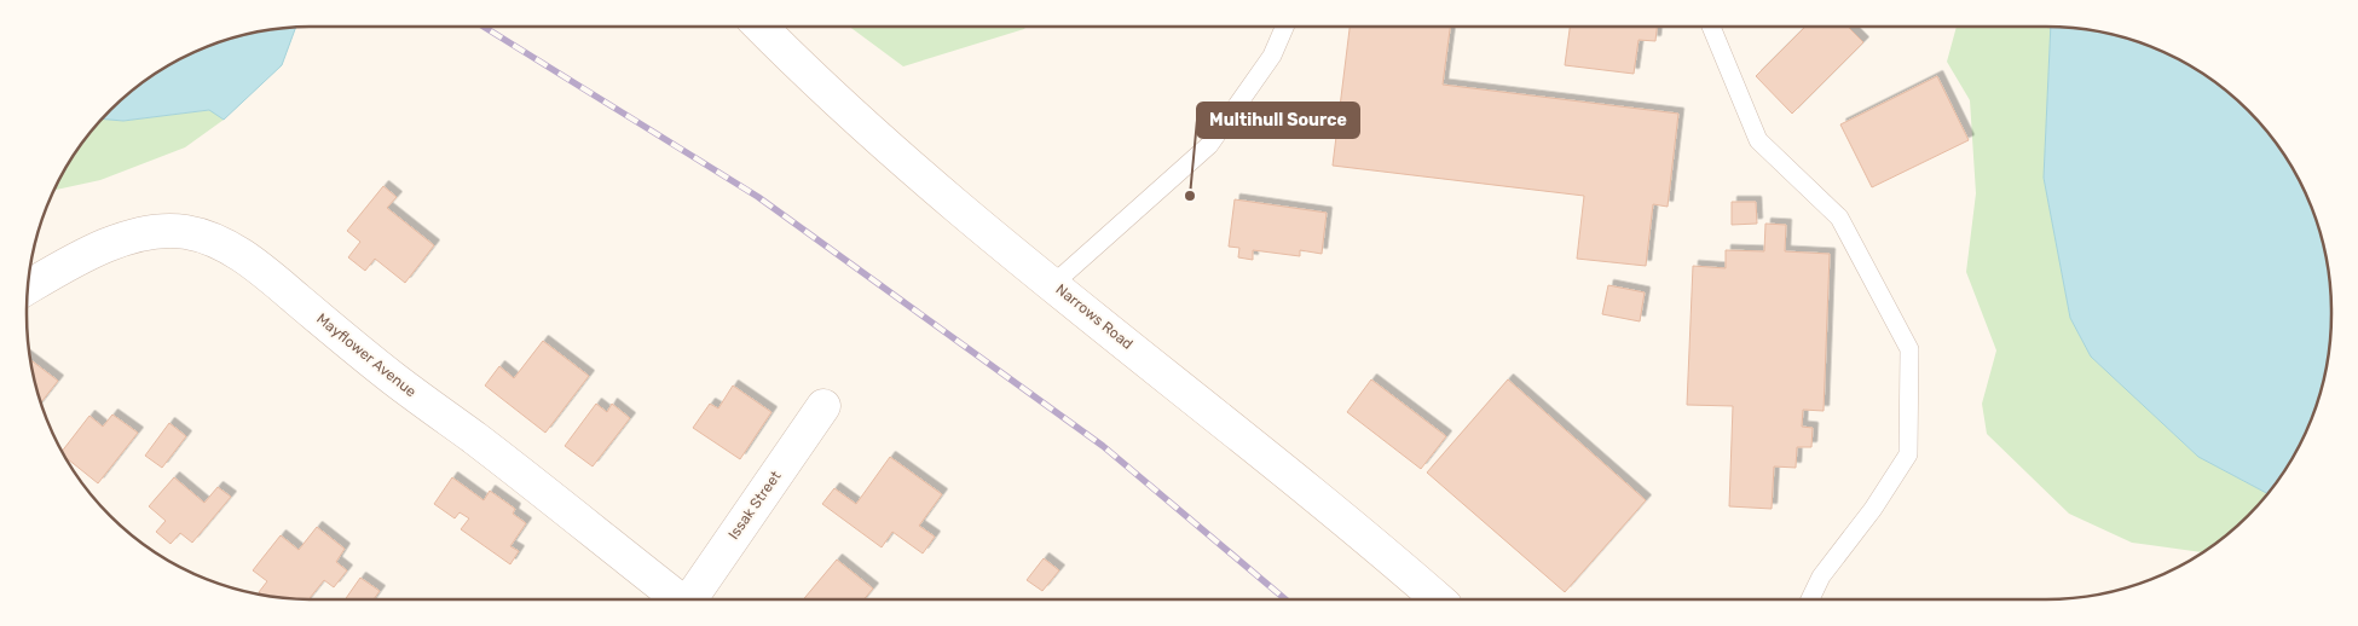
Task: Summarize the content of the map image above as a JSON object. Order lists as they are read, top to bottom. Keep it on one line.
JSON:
{"streets":{"street":["Narrows Road","Mayflower Avenue","Issak Street"]},"places":["Multihull Source"]}
